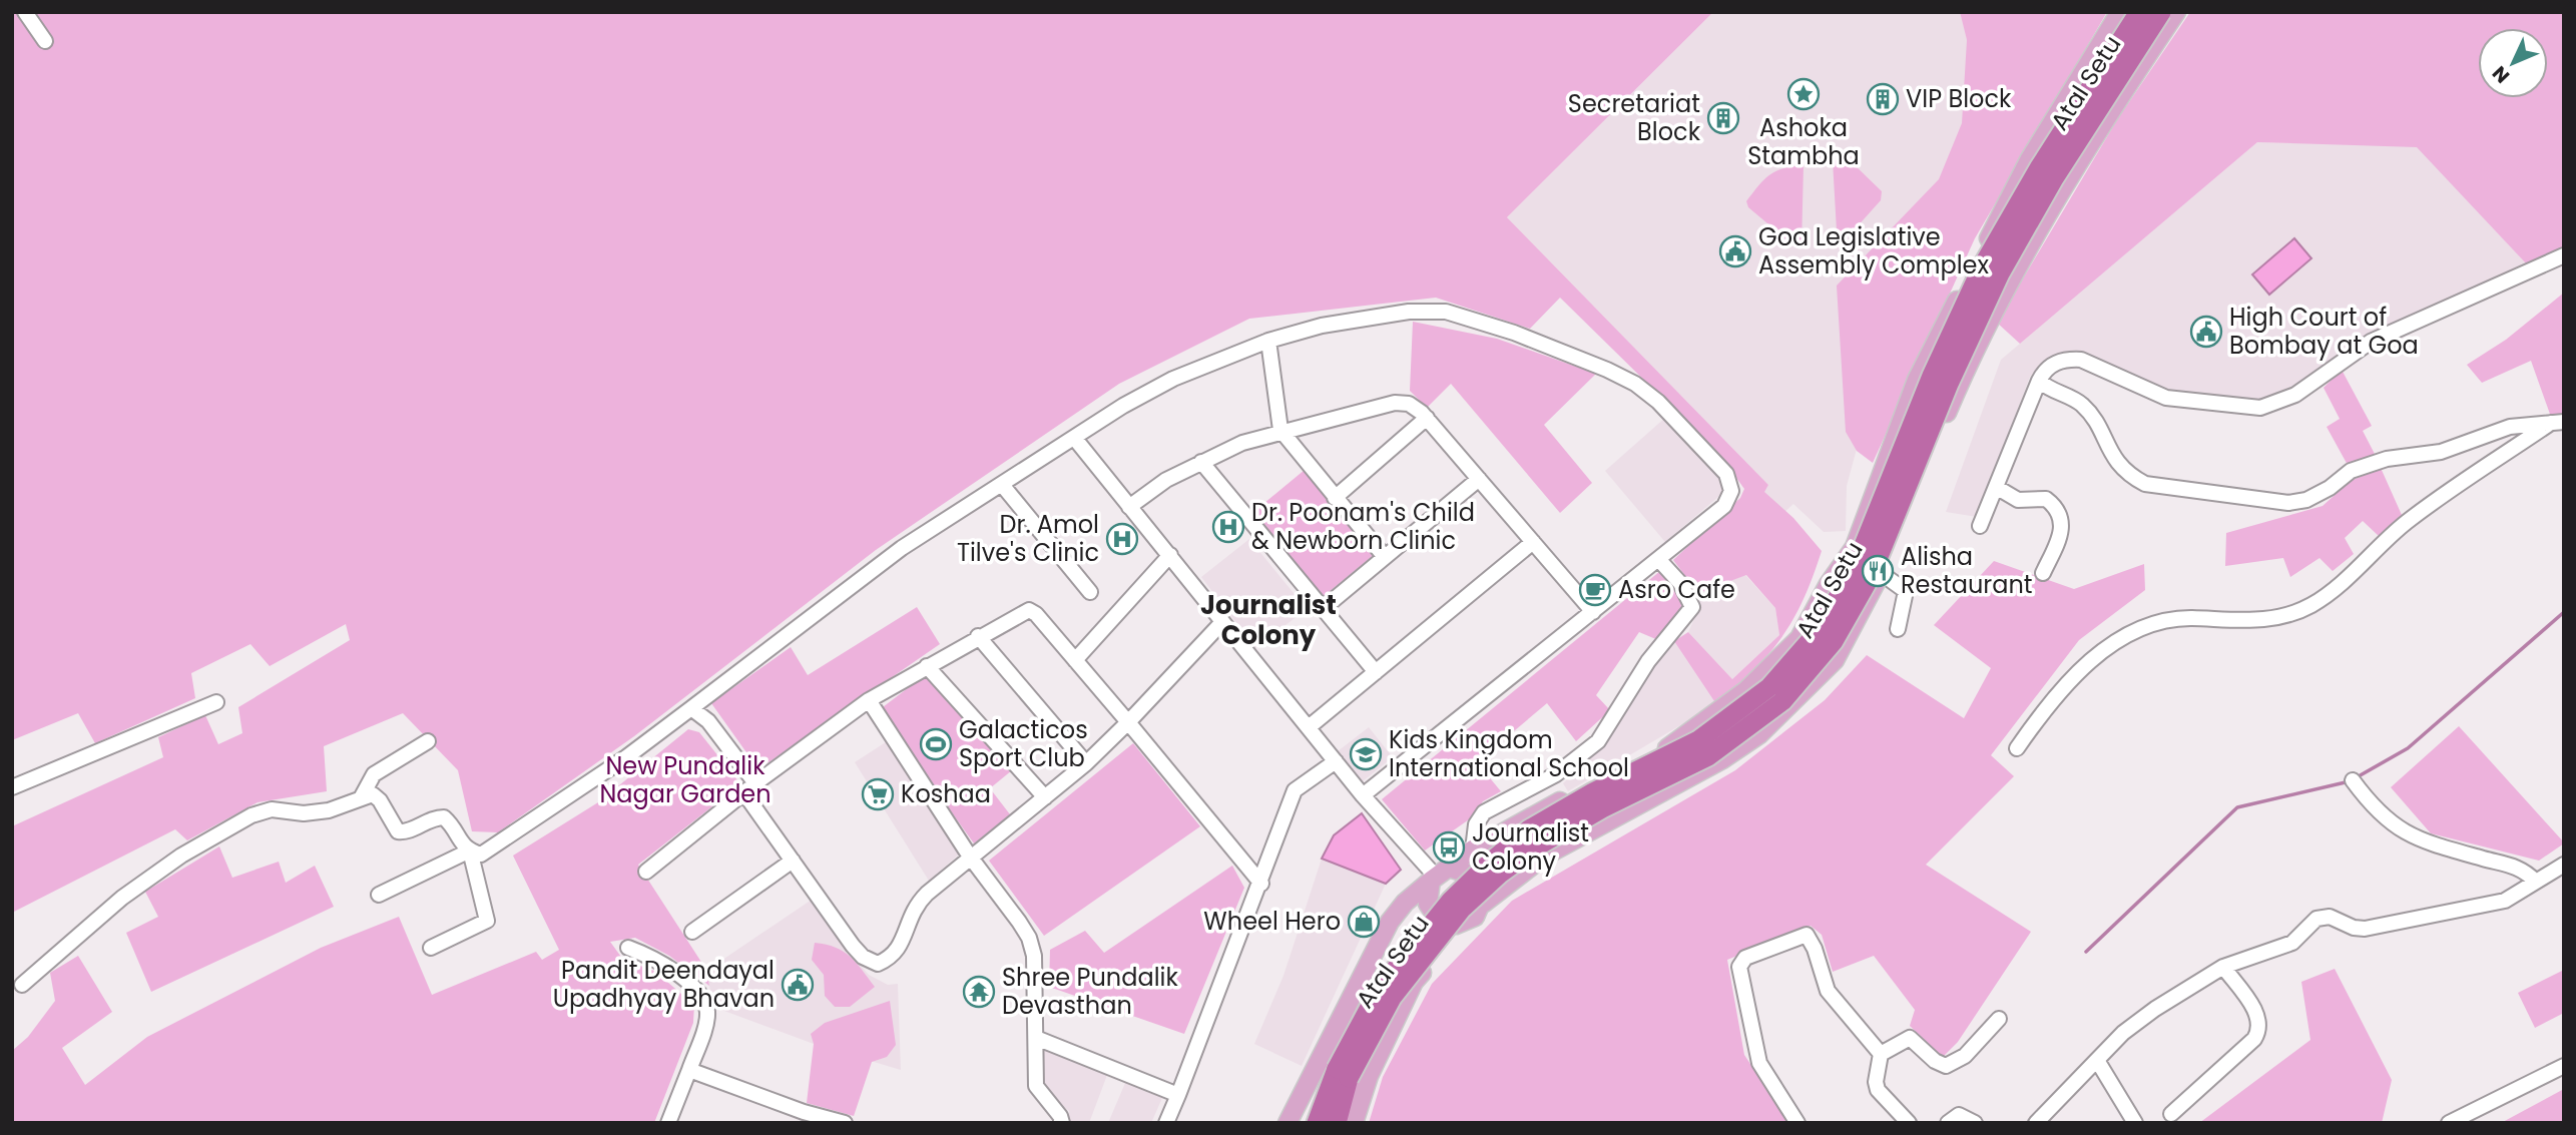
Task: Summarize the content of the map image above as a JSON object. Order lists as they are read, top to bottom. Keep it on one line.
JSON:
{"streets":{"highway":["Atal Setu"]},"districts":["Journalist Colony"],"parks":["New Pundalik Nagar Garden"],"places":{"place":["Ashoka Stambha"],"building":["VIP Block","Secretariat Block"],"public building":["Goa Legislative Assembly Complex","High Court of Bombay at Goa","Pandit Deendayal Upadhyay Bhavan"],"hospital":["Dr. Poonam's Child & Newborn Clinic","Dr. Amol Tilve's Clinic"],"restaurant":["Alisha Restaurant"],"cafe":["Asro Cafe"],"sports":["Galacticos Sport Club"],"school or university":["Kids Kingdom International School"],"supermarket":["Koshaa"],"bus stop":["Journalist Colony"],"shop":["Wheel Hero"],"temple":["Shree Pundalik Devasthan"]},"north":"bottom left"}
